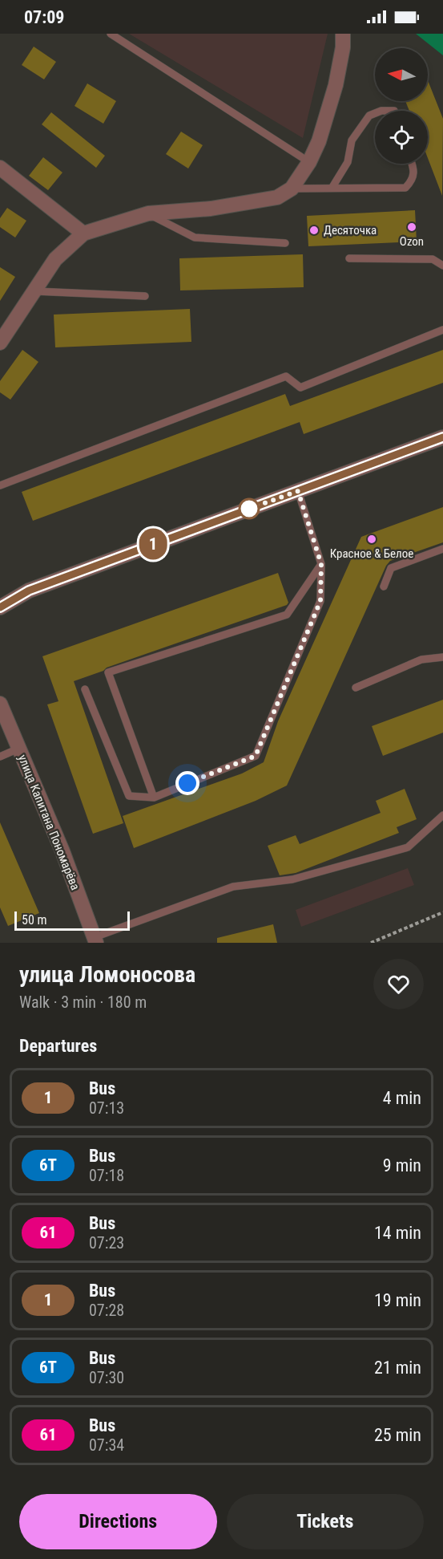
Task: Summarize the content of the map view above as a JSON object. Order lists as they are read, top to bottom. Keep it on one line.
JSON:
{"streets":{"street":["улица Капитана Пономарёва"]},"places":["Ozon","Десяточка","Красное & Белое"],"lines":["bus line 1"],"scale_bar":"50 m","north":"left","page":{"status":"07:09","on_map":"1","scale":"50 m","heading":[["улица Ломоносова","Walk · 3 min · 180 m"],"Departures"],"list":[{"mark":"1","name":"Bus","note":"07:13","value":"4 min"},{"mark":"6Т","name":"Bus","note":"07:18","value":"9 min"},{"mark":"61","name":"Bus","note":"07:23","value":"14 min"},{"mark":"1","name":"Bus","note":"07:28","value":"19 min"},{"mark":"6Т","name":"Bus","note":"07:30","value":"21 min"},{"mark":"61","name":"Bus","note":"07:34","value":"25 min"}],"buttons":["Directions","Tickets"]}}
